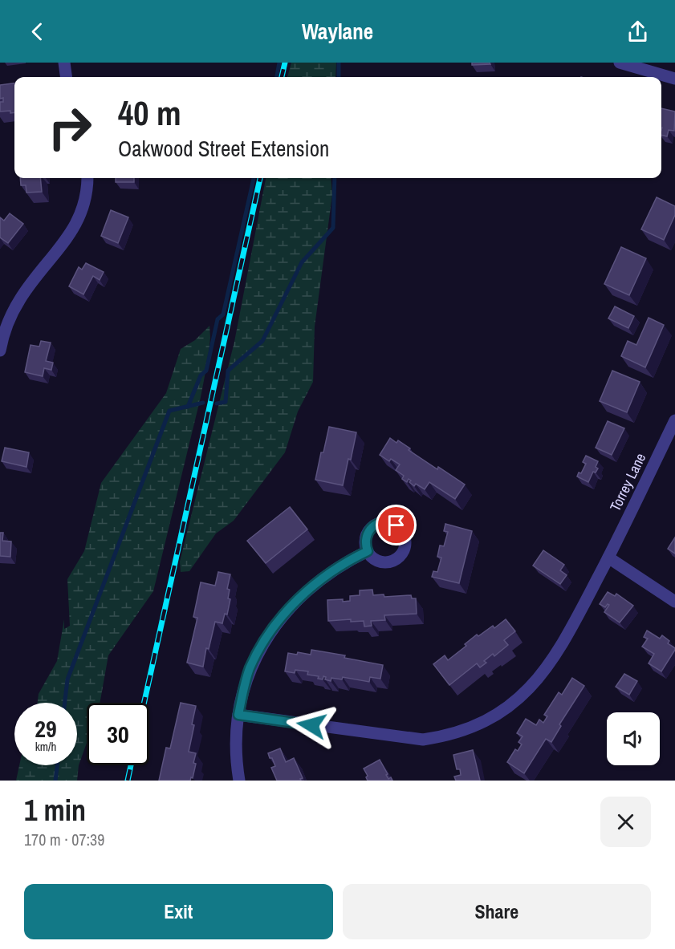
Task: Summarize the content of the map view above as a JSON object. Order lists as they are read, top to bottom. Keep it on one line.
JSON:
{"streets":{"street":["Torrey Lane"]},"page":{"header":"Waylane","turn":["40 m","Oakwood Street Extension"],"speed":"29 km/h","limit":"30","heading":["1 min","170 m · 07:39"],"buttons":["Exit","Share"]}}
